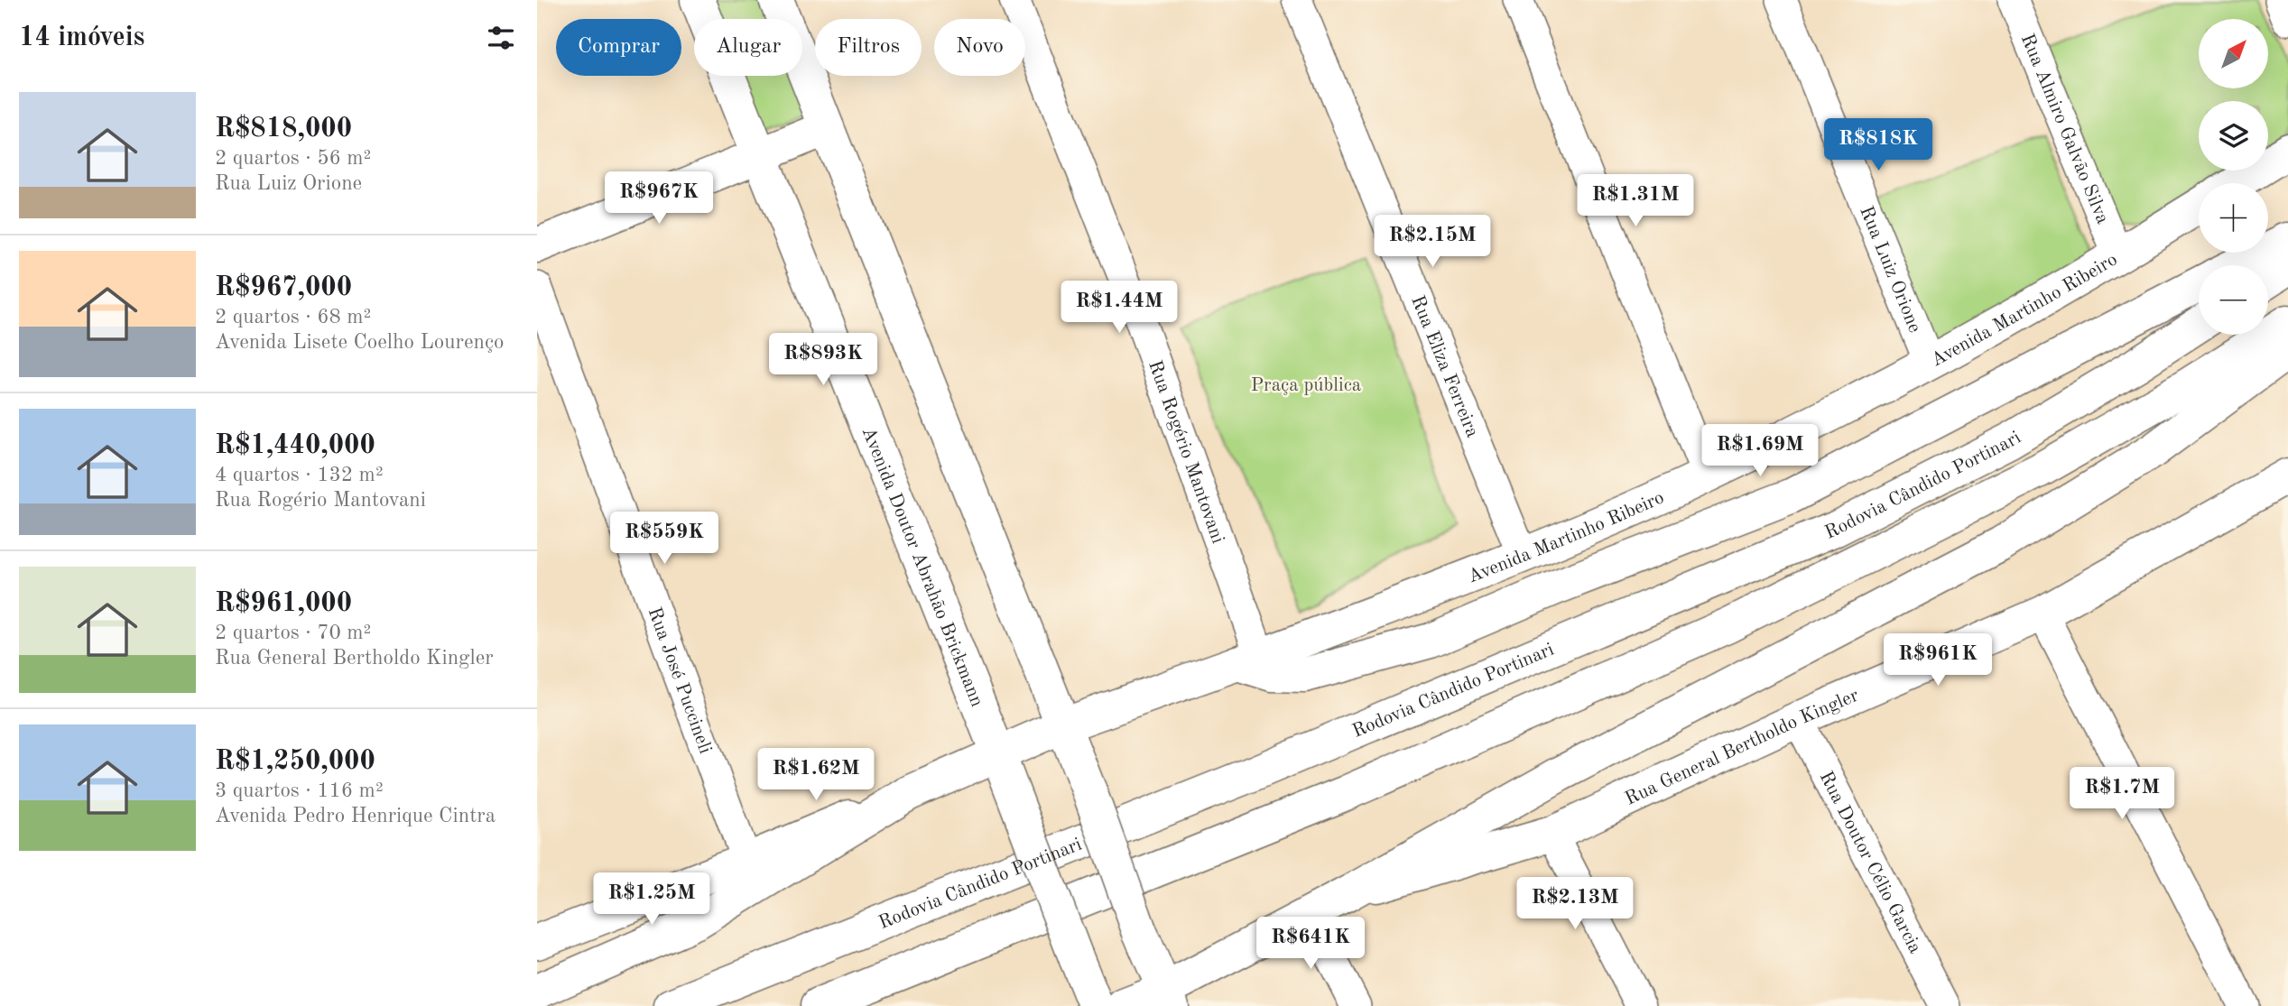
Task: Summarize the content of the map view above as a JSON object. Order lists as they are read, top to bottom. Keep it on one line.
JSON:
{"streets":{"main road":["Avenida Martinho Ribeiro","Rodovia Cândido Portinari","Avenida Doutor Abrahão Brickmann","Rua General Bertholdo Kingler"],"street":["Rua Almiro Galvão Silva","Rua Luiz Orione","Rua Eliza Ferreira","Rua Rogério Mantovani","Rua José Puccineli","Rua Doutor Célio Garcia"]},"crossings":[["Rua Almiro Galvão Silva","Avenida Martinho Ribeiro"],["Rua Luiz Orione","Avenida Martinho Ribeiro"],["Avenida Martinho Ribeiro","Rua Eliza Ferreira"],["Avenida Martinho Ribeiro","Rua Rogério Mantovani"],["Avenida Martinho Ribeiro","Avenida Doutor Abrahão Brickmann"],["Avenida Martinho Ribeiro","Rua José Puccineli"],["Rua General Bertholdo Kingler","Rua Doutor Célio Garcia"]],"parks":["Praça pública"],"north":"top right","page":{"heading":"14 imóveis","map_buttons":["+","−"],"chip":["Comprar","Alugar","Filtros","Novo"],"list":[{"name":"R$818,000","note":"2 quartos · 56 m² · Rua Luiz Orione"},{"name":"R$967,000","note":"2 quartos · 68 m² · Avenida Lisete Coelho Lourenço"},{"name":"R$1,440,000","note":"4 quartos · 132 m² · Rua Rogério Mantovani"},{"name":"R$961,000","note":"2 quartos · 70 m² · Rua General Bertholdo Kingler"},{"name":"R$1,250,000","note":"3 quartos · 116 m² · Avenida Pedro Henrique Cintra"}],"price":["R$818K","R$967K","R$1.31M","R$2.15M","R$1.44M","R$893K","R$1.69M","R$559K","R$961K","R$1.62M","R$1.7M","R$1.25M","R$2.13M","R$641K"]}}
